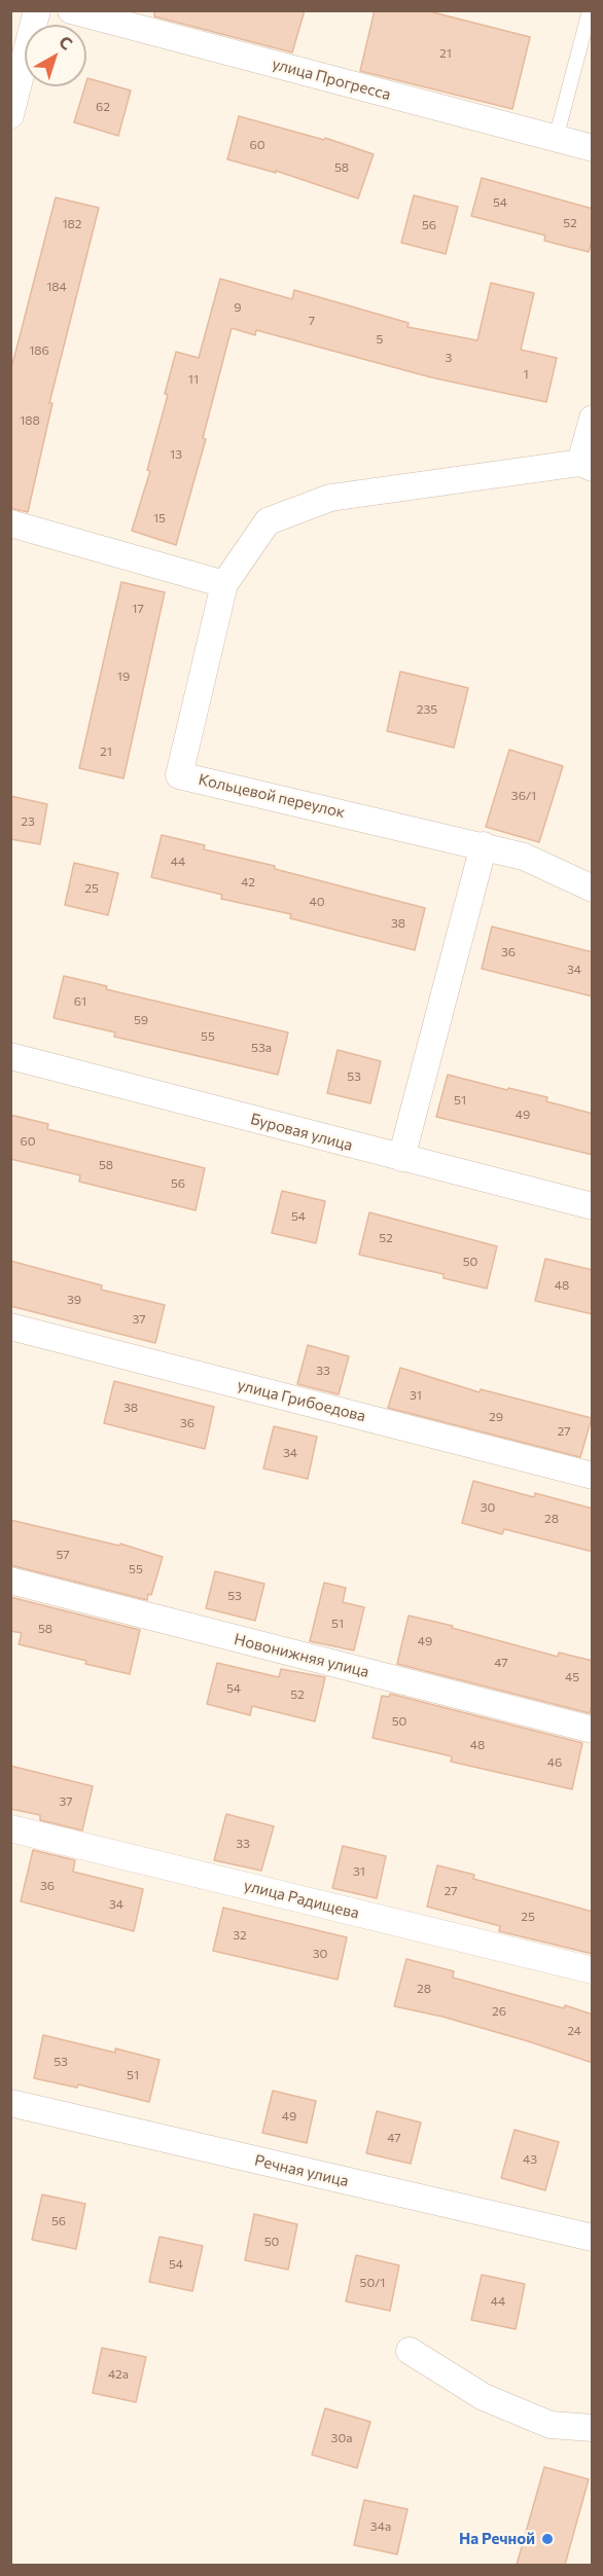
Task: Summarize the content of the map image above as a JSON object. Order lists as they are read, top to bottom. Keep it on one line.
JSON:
{"streets":{"street":["улица Прогресса","Кольцевой переулок","Буровая улица","улица Грибоедова","Новонижняя улица","улица Радищева","Речная улица"]},"places":["На Речной"],"house_numbers":["21","62","60","58","54","52","182","56","184","9","7","5","186","3","1","11","188","13","15","17","19","235","21","36/1","23","44","42","25","40","38","36","34","61","59","55","53а","53","51","49","60","58","56","54","52","50","48","39","37","33","31","38","29","36","27","34","30","28","57","55","53","51","58","49","47","45","54","52","50","48","46","37","33","31","36","27","34","25","32","30","28","26","24","53","51","49","47","43","56","50","54","50/1","44","42а","30а","34а"],"north":"top right"}
